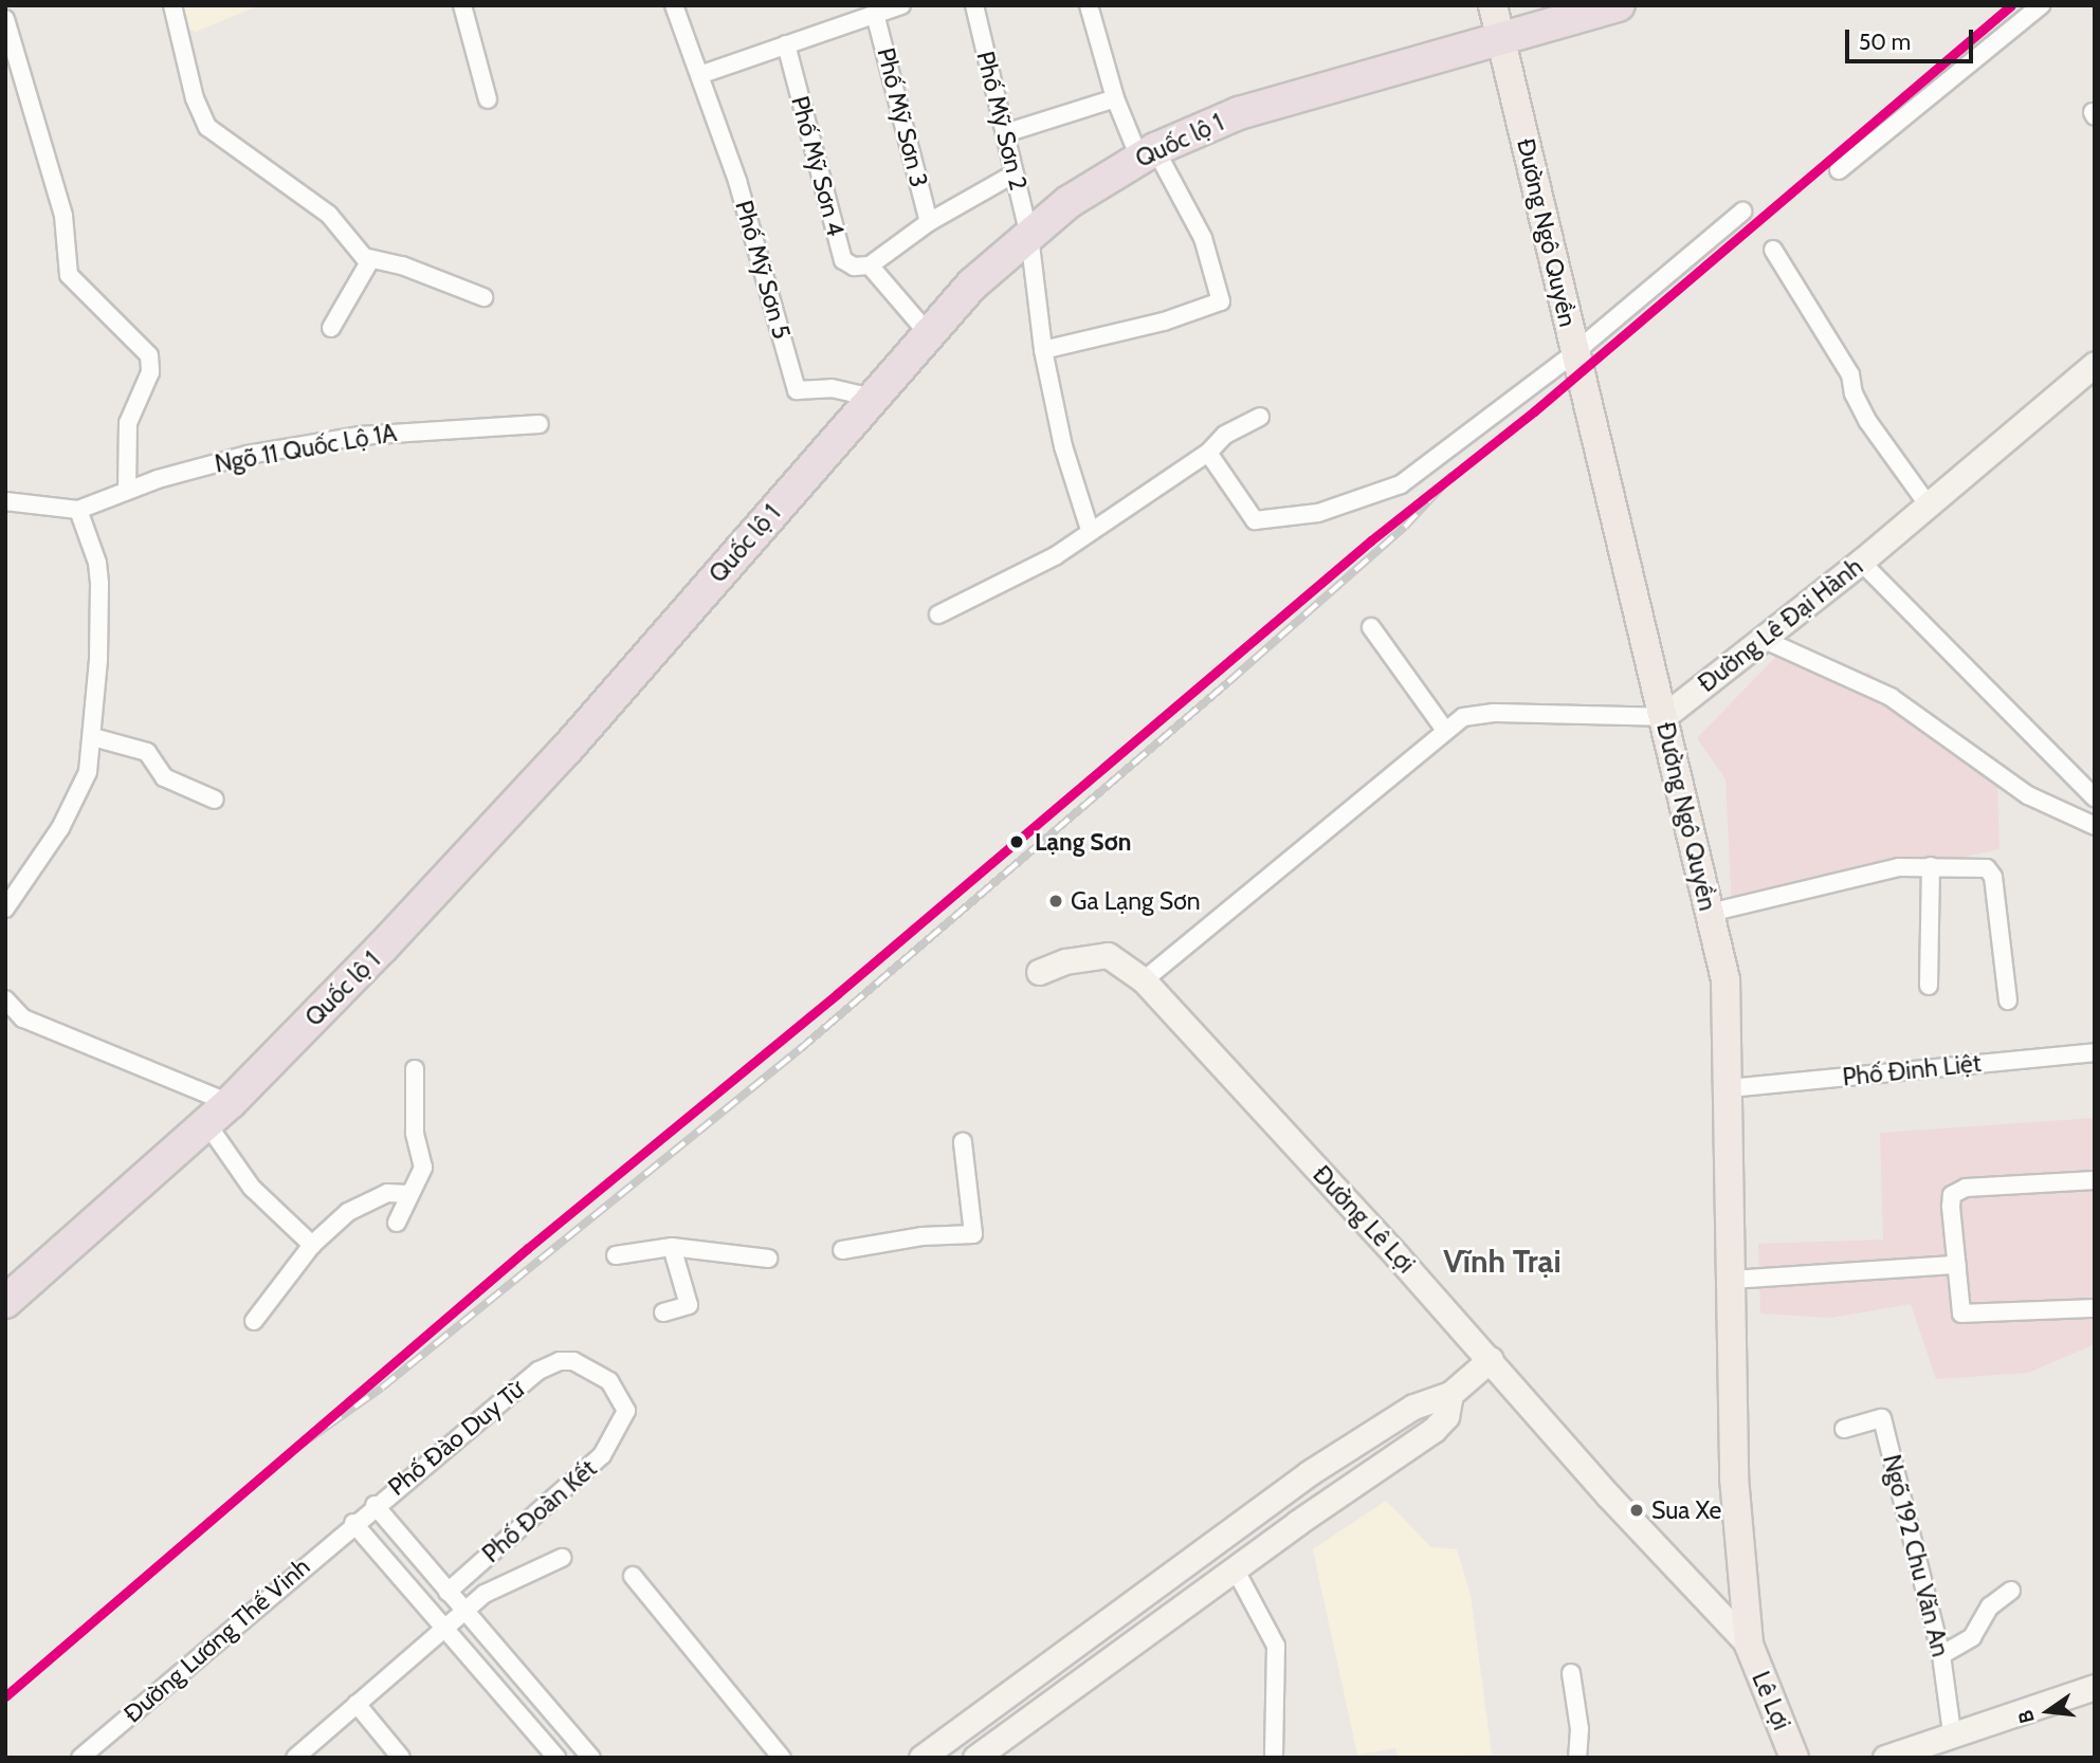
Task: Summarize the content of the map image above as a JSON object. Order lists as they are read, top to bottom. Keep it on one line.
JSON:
{"streets":{"highway":["Quốc lộ 1"],"main road":["Đường Ngô Quyền","Lê Lợi"],"street":["Phố Mỹ Sơn 3","Phố Mỹ Sơn 2","Phố Mỹ Sơn 4","Phố Mỹ Sơn 5","Ngõ 11 Quốc Lộ 1A","Đường Lê Đại Hành","Phố Đinh Liệt","Đường Lê Lợi","Phố Đào Duy Từ","Phố Đoàn Kết","Ngõ 192 Chu Văn An","Đường Lương Thế Vinh"]},"crossings":[["Phố Mỹ Sơn 2","Quốc lộ 1"],["Quốc lộ 1","Đường Ngô Quyền"],["Quốc lộ 1","Phố Mỹ Sơn 5"],["Đường Ngô Quyền","Đường Lê Đại Hành"],["Đường Ngô Quyền","Phố Đinh Liệt"],["Đường Ngô Quyền","Đường Lê Lợi"],["Đường Ngô Quyền","Lê Lợi"],["Đường Lê Lợi","Lê Lợi"],["Phố Đào Duy Từ","Phố Đoàn Kết"],["Phố Đào Duy Từ","Đường Lương Thế Vinh"]],"districts":["Vĩnh Trại"],"places":["Lạng Sơn","Ga Lạng Sơn","Sua Xe"],"scale_bar":"50 m","north":"left"}
